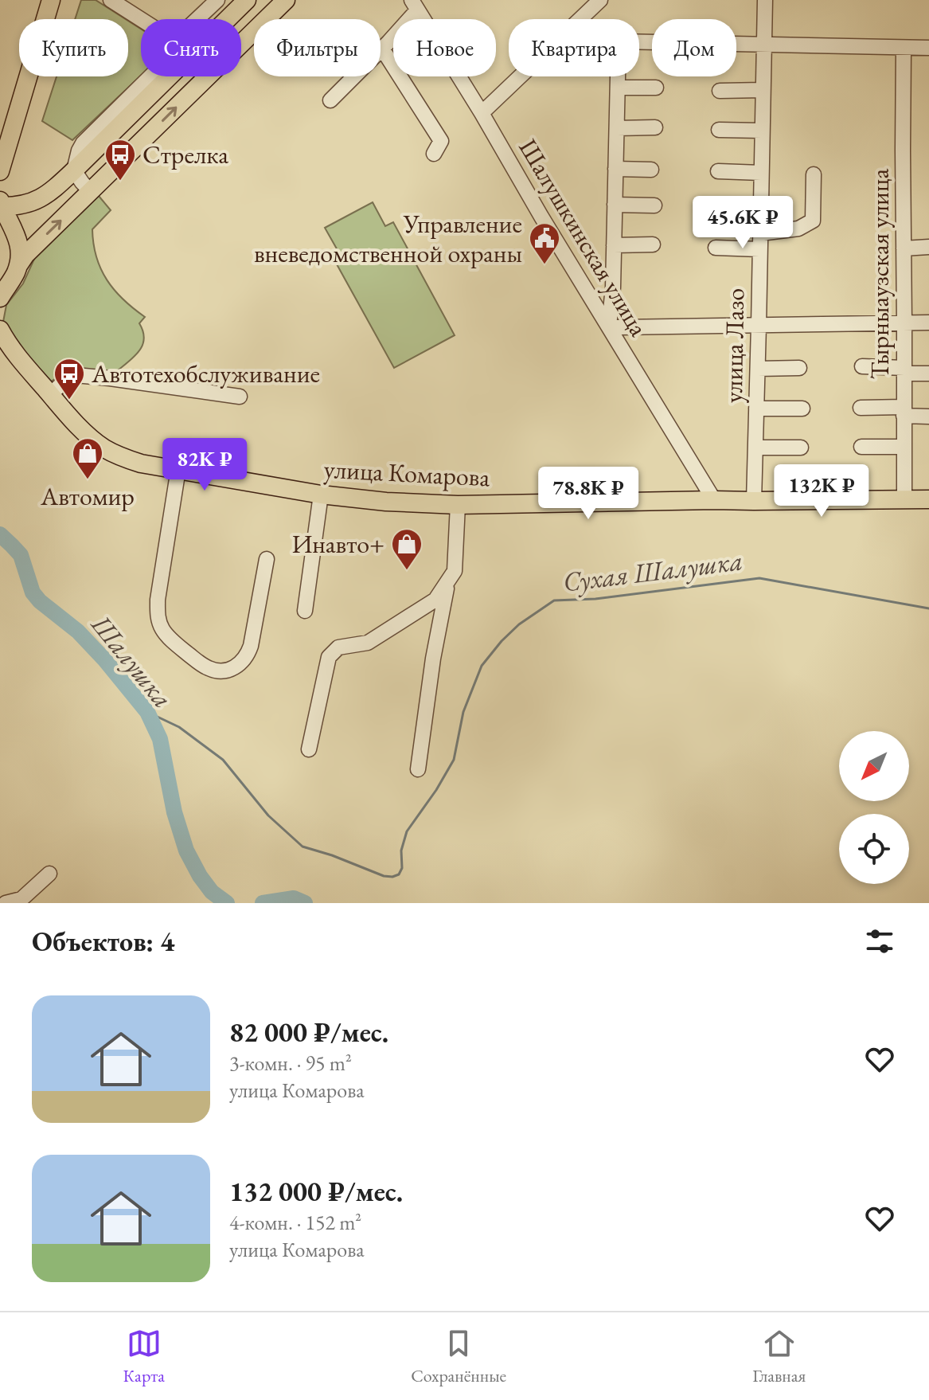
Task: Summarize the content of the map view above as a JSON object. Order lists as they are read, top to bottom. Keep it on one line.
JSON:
{"streets":{"main road":["улица Комарова"],"street":["Шалушкинская улица","Тырныаузская улица","улица Лазо"]},"crossings":[["Шалушкинская улица","улица Комарова"],["Тырныаузская улица","улица Комарова"],["улица Лазо","улица Комарова"]],"water":["Сухая Шалушка","Шалушка"],"places":{"bus stop":["Стрелка","Автотехобслуживание"],"public building":["Управление вневедомственной охраны"],"shop":["Автомир","Инавто+"]},"north":"bottom left","page":{"chip":["Купить","Снять","Фильтры","Новое","Квартира","Дом"],"price":["45.6K ₽","82K ₽","132K ₽","78.8K ₽"],"heading":"Объектов: 4","list":[{"name":"82 000 ₽/мес.","note":"3-комн. · 95 m² · улица Комарова"},{"name":"132 000 ₽/мес.","note":"4-комн. · 152 m² · улица Комарова"}],"tabs":["Карта","Сохранённые","Главная"]}}
